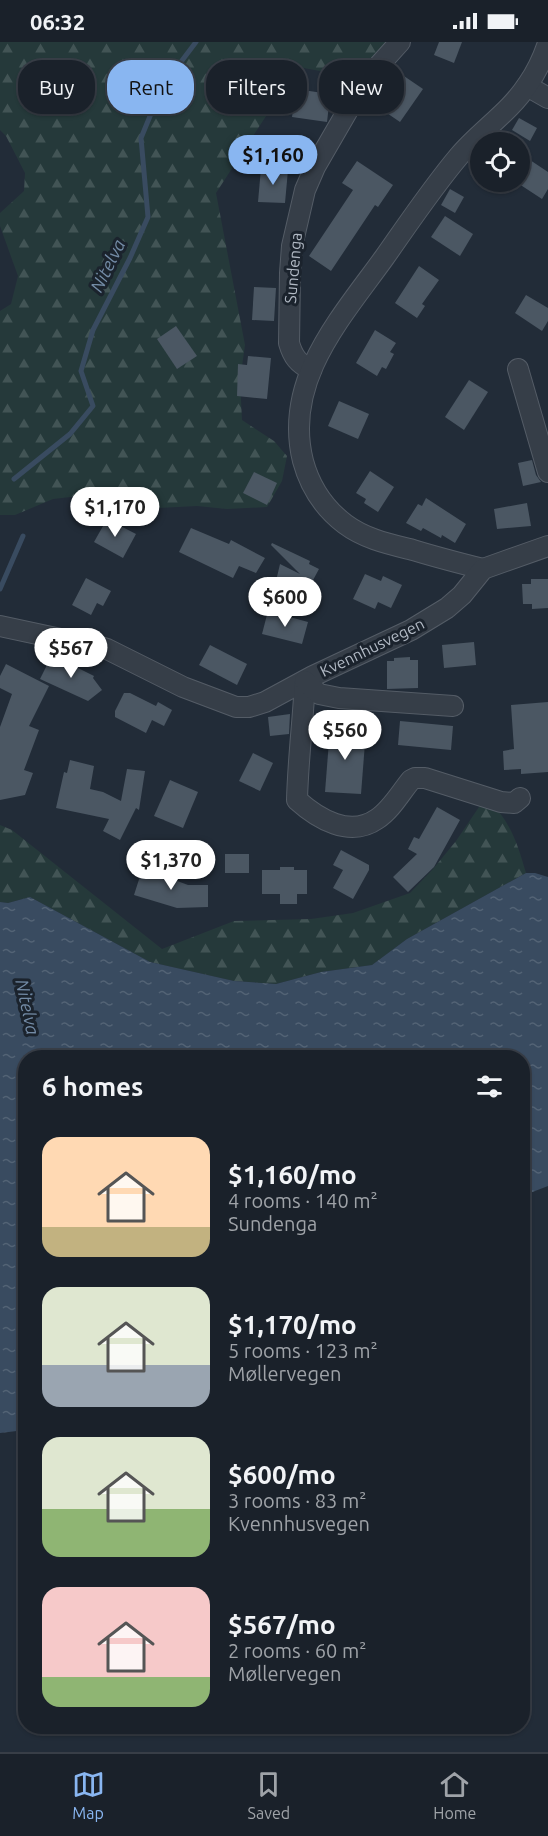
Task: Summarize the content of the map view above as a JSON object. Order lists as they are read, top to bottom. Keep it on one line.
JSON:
{"streets":{"street":["Sundenga","Kvennhusvegen"]},"water":["Nitelva"],"page":{"status":"06:32","chip":["Buy","Rent","Filters","New"],"price":["$1,160","$1,170","$600","$567","$560","$1,370"],"heading":"6 homes","list":[{"name":"$1,160/mo","note":"4 rooms · 140 m² · Sundenga"},{"name":"$1,170/mo","note":"5 rooms · 123 m² · Møllervegen"},{"name":"$600/mo","note":"3 rooms · 83 m² · Kvennhusvegen"},{"name":"$567/mo","note":"2 rooms · 60 m² · Møllervegen"}],"tabs":["Map","Saved","Home"]}}
